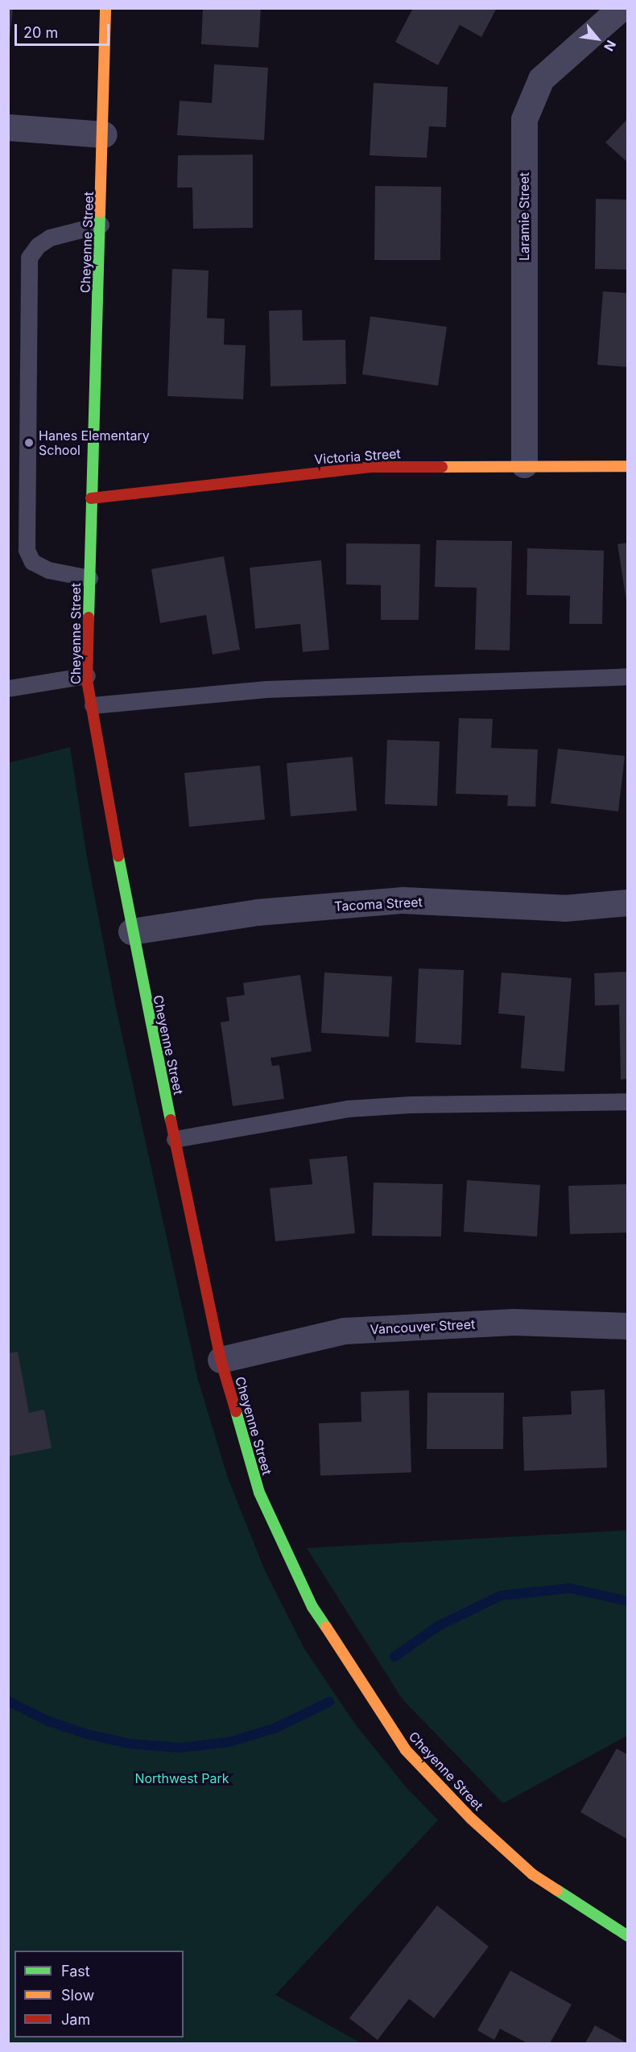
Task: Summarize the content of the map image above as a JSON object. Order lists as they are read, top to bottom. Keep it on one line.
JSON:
{"streets":{"street":["Laramie Street","Cheyenne Street","Victoria Street","Tacoma Street","Vancouver Street"]},"crossings":[["Laramie Street","Victoria Street"],["Cheyenne Street","Victoria Street"],["Cheyenne Street","Tacoma Street"],["Cheyenne Street","Vancouver Street"]],"parks":["Northwest Park"],"places":["Hanes Elementary School"],"legend":["Fast","Slow","Jam"],"scale_bar":"20 m","north":"bottom right"}
